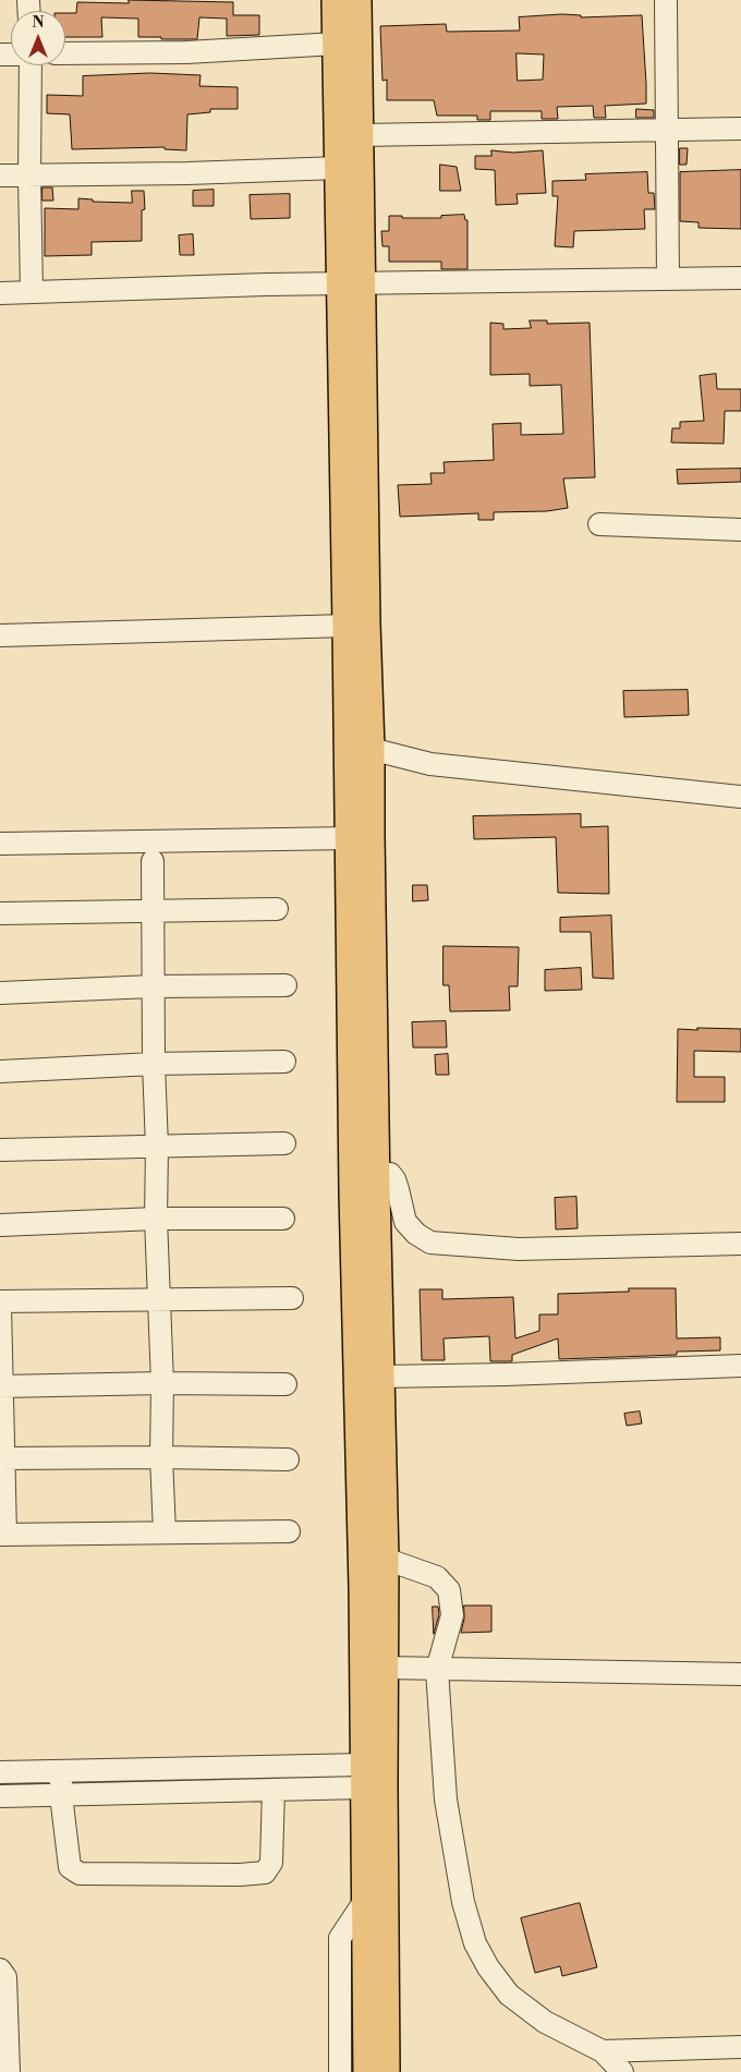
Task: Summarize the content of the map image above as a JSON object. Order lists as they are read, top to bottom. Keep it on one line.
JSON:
{"north":"top"}
